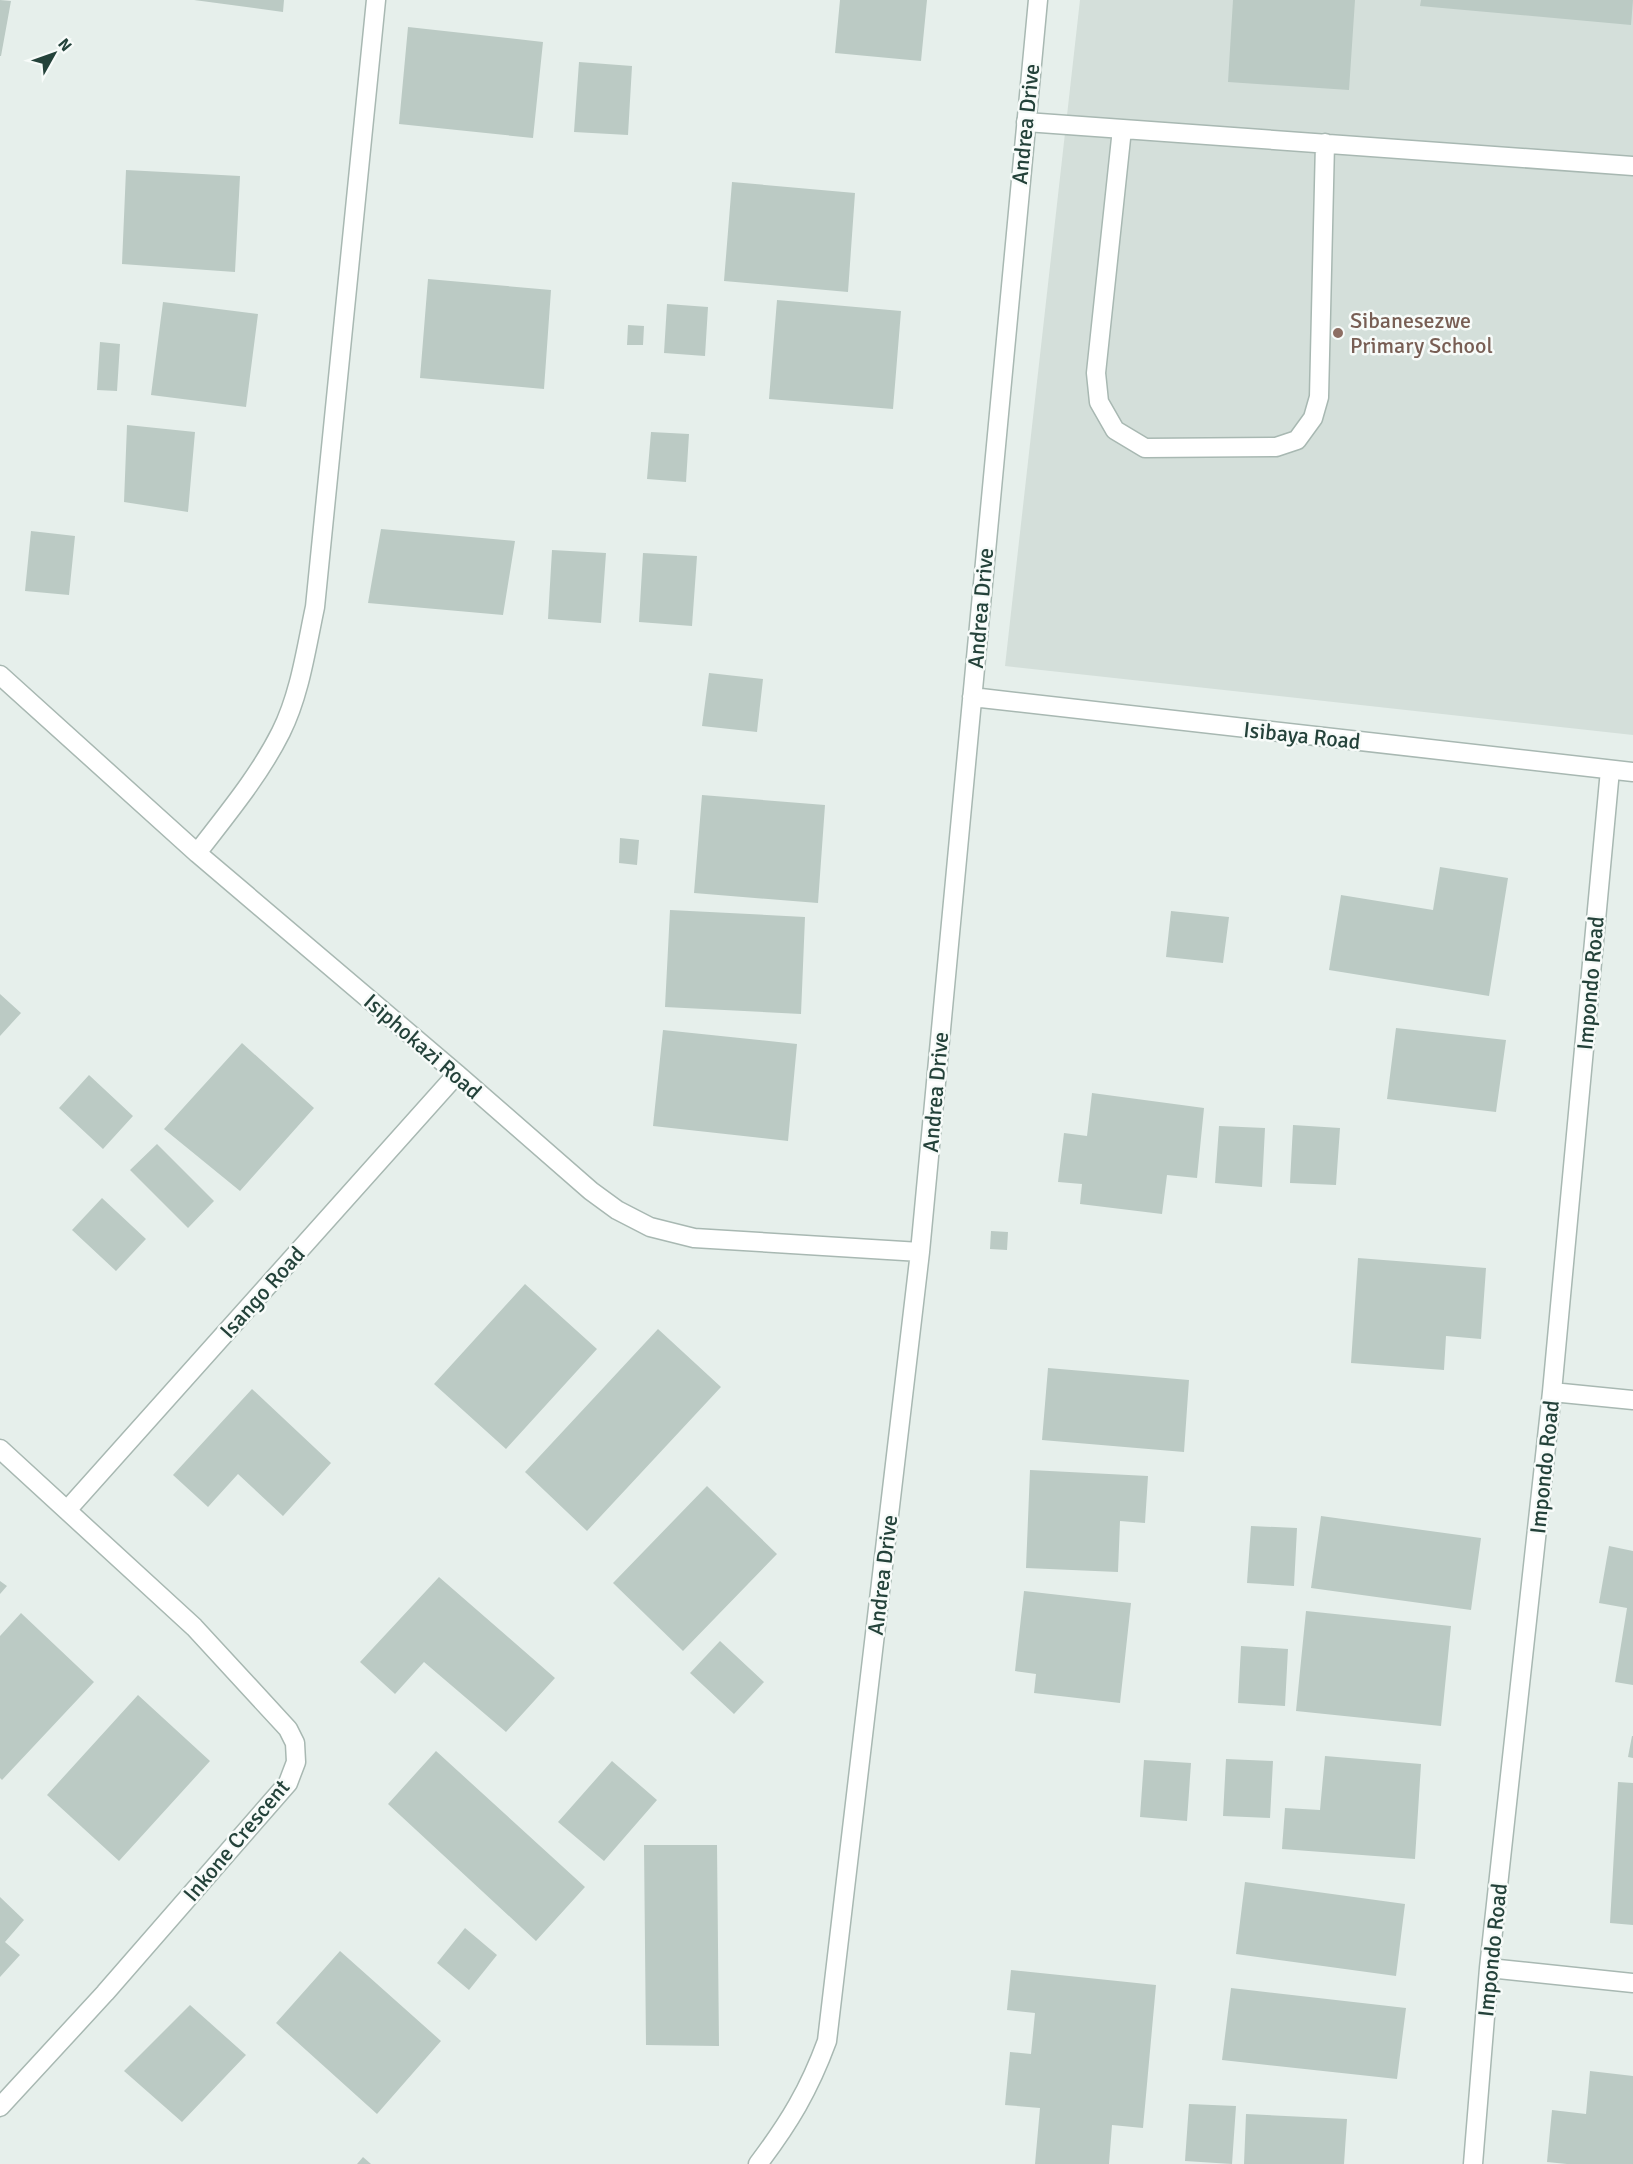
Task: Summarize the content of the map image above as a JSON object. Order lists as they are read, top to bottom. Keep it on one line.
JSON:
{"streets":{"street":["Andrea Drive","Isibaya Road","Impondo Road","Isiphokazi Road","Isango Road","Inkone Crescent"]},"crossings":[["Andrea Drive","Isibaya Road"],["Andrea Drive","Isiphokazi Road"],["Isibaya Road","Impondo Road"],["Isiphokazi Road","Isango Road"],["Isango Road","Inkone Crescent"]],"places":["Sibanesezwe Primary School"],"north":"top right"}
